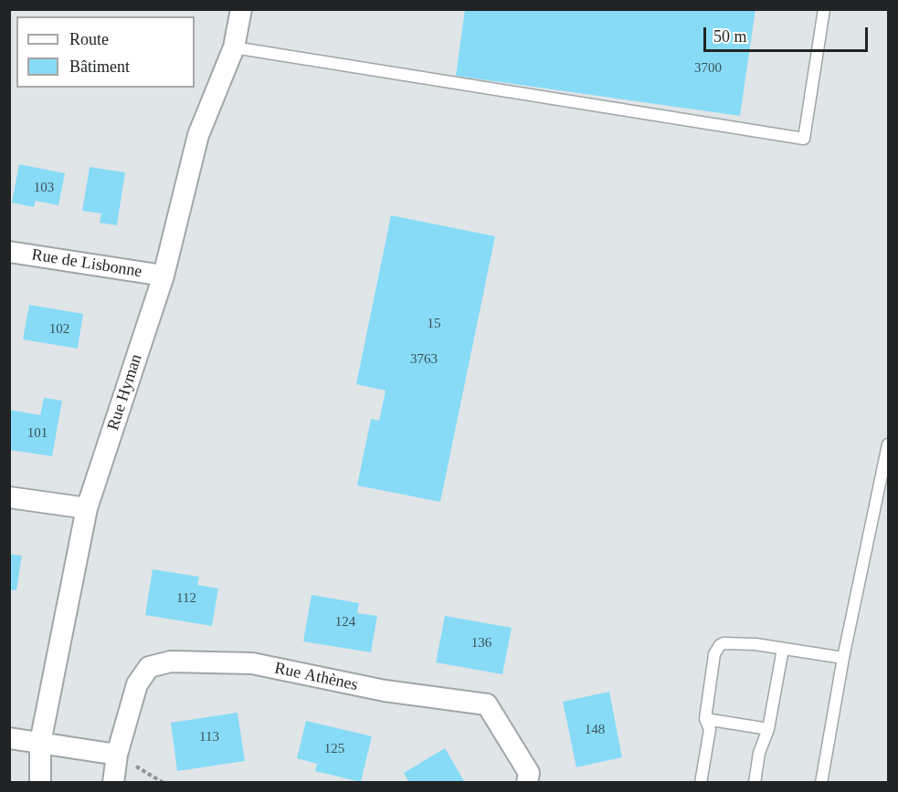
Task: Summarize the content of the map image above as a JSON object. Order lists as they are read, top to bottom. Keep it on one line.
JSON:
{"streets":{"street":["Rue de Lisbonne","Rue Hyman","Rue Athènes"]},"crossings":[["Rue de Lisbonne","Rue Hyman"]],"house_numbers":["3700","103","15","102","3763","101","112","124","136","148","113","125"],"legend":["Route","Bâtiment"],"scale_bar":"50 m"}
